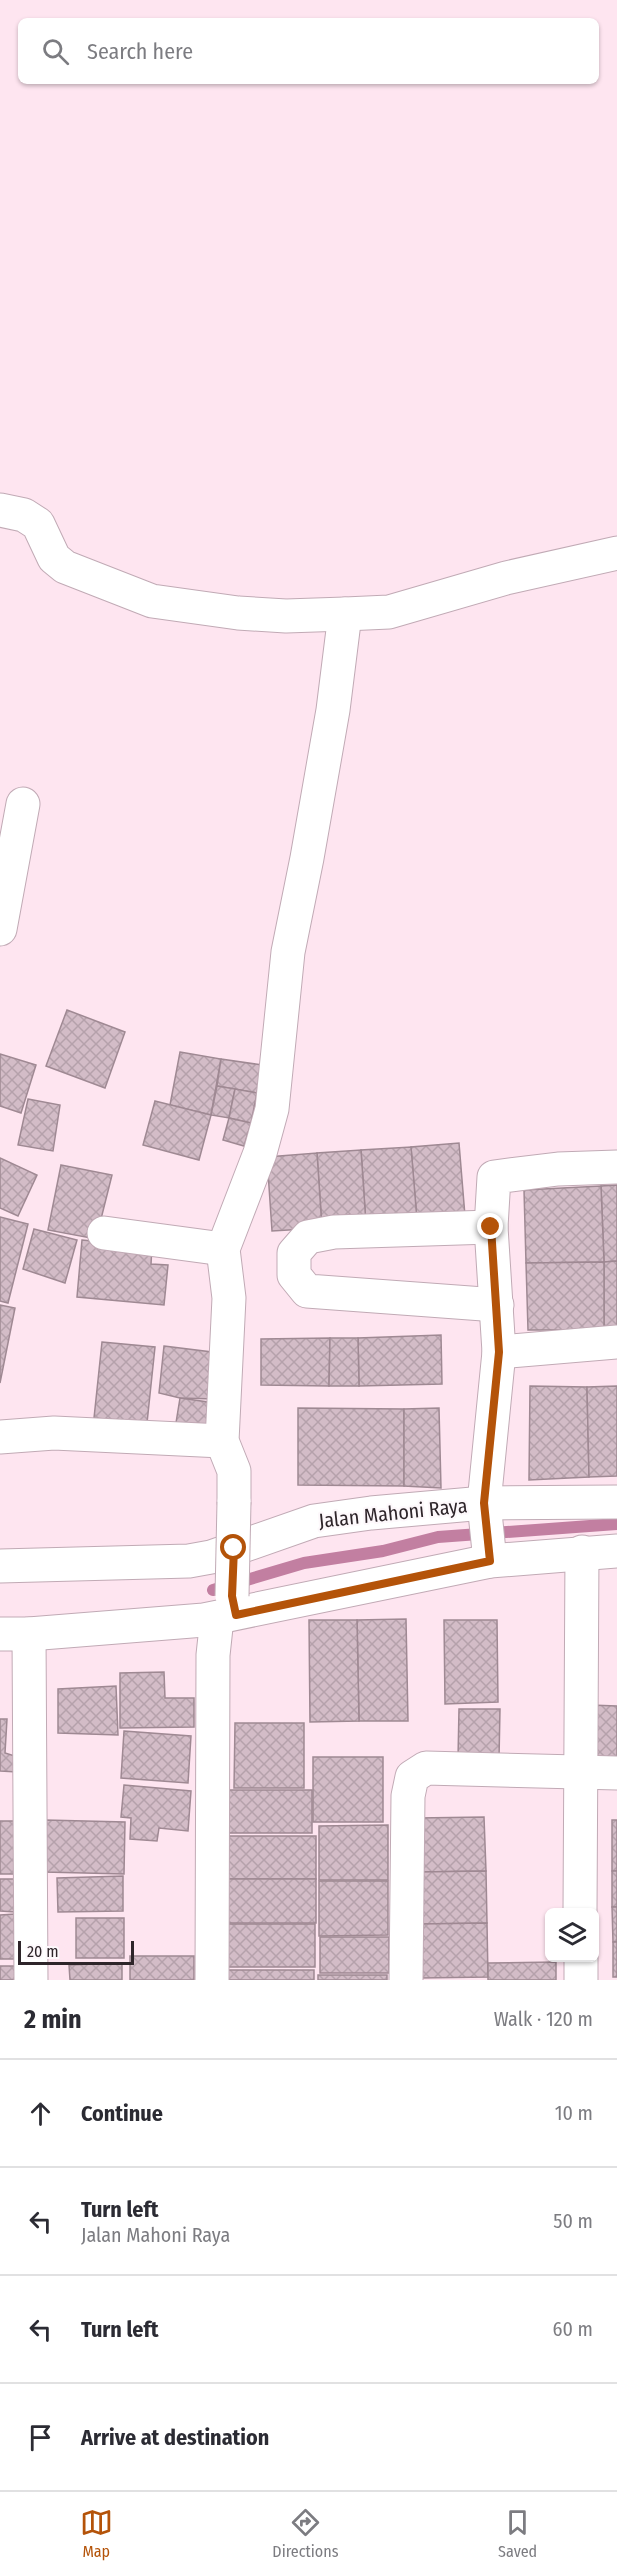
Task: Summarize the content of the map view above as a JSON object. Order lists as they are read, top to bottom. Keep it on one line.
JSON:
{"streets":{"street":["Jalan Mahoni Raya"]},"scale_bar":"20 m","page":{"search":"Search here","scale":"20 m","heading":["2 min","Walk · 120 m"],"list":[["Continue","10 m"],["Turn left","Jalan Mahoni Raya","50 m"],["Turn left","60 m"],"Arrive at destination"],"nav":["Map","Directions","Saved"]}}
